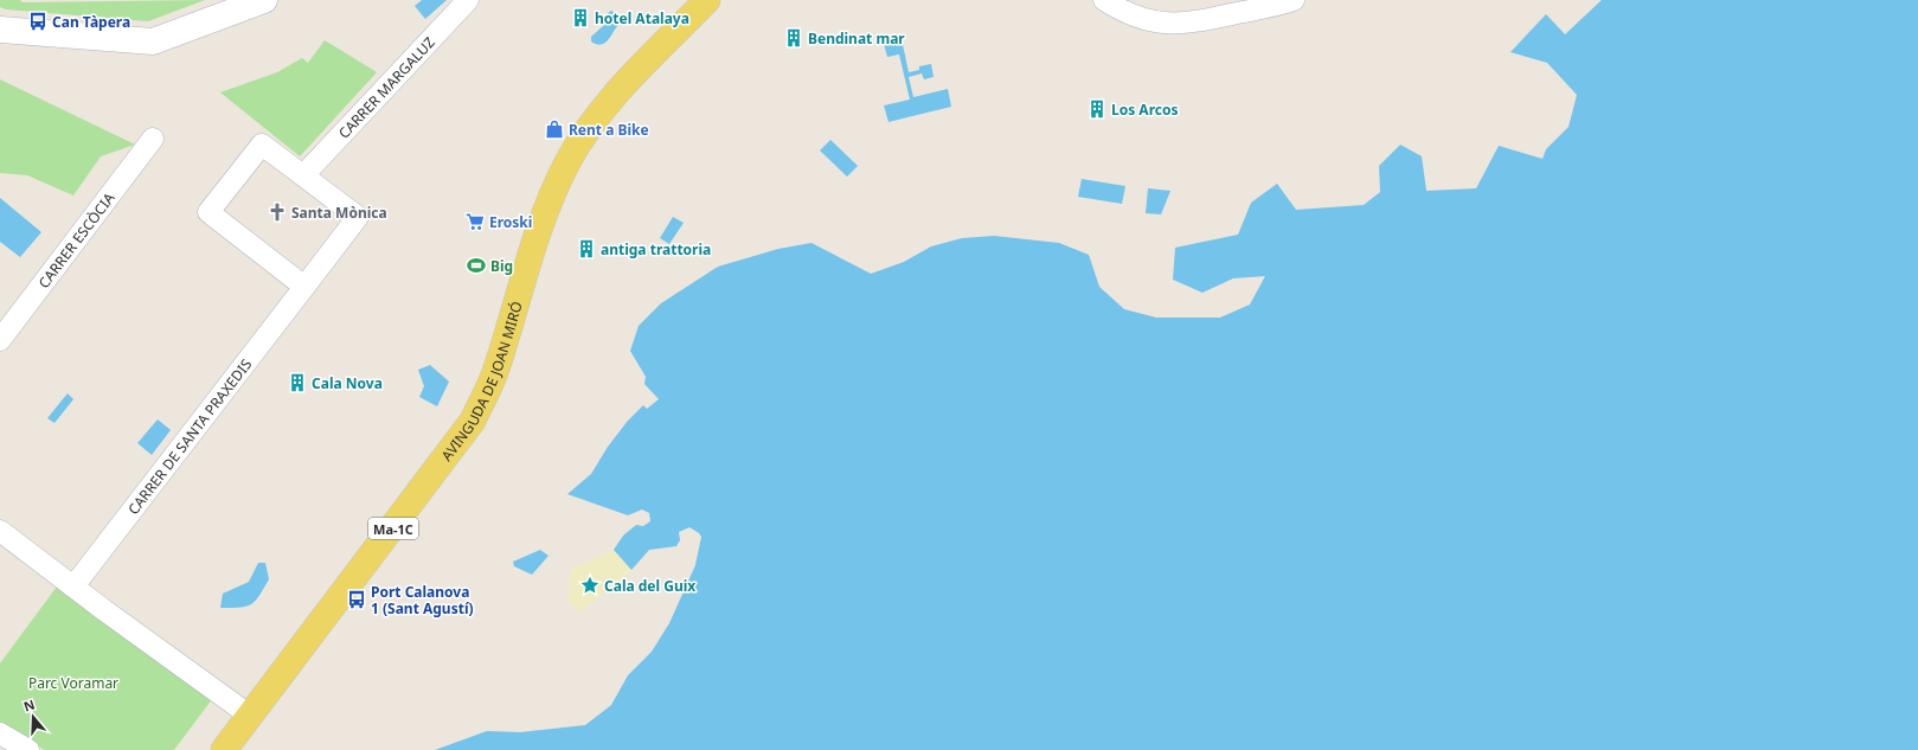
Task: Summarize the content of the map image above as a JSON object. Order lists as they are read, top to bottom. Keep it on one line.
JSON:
{"streets":{"main road":["AVINGUDA DE JOAN MIRÓ","Ma-1C"],"street":["CARRER MARGALUZ","CARRER ESCÒCIA","CARRER DE SANTA PRAXEDIS"]},"crossings":[["CARRER MARGALUZ","CARRER DE SANTA PRAXEDIS"]],"parks":["Parc Voramar"],"places":{"building":["hotel Atalaya","Bendinat mar","Los Arcos","antiga trattoria","Cala Nova"],"bus stop":["Can Tàpera","Port Calanova 1 (Sant Agustí)"],"shop":["Rent a Bike"],"church":["Santa Mònica"],"supermarket":["Eroski"],"sports":["Big"],"place":["Cala del Guix"]},"north":"top"}
